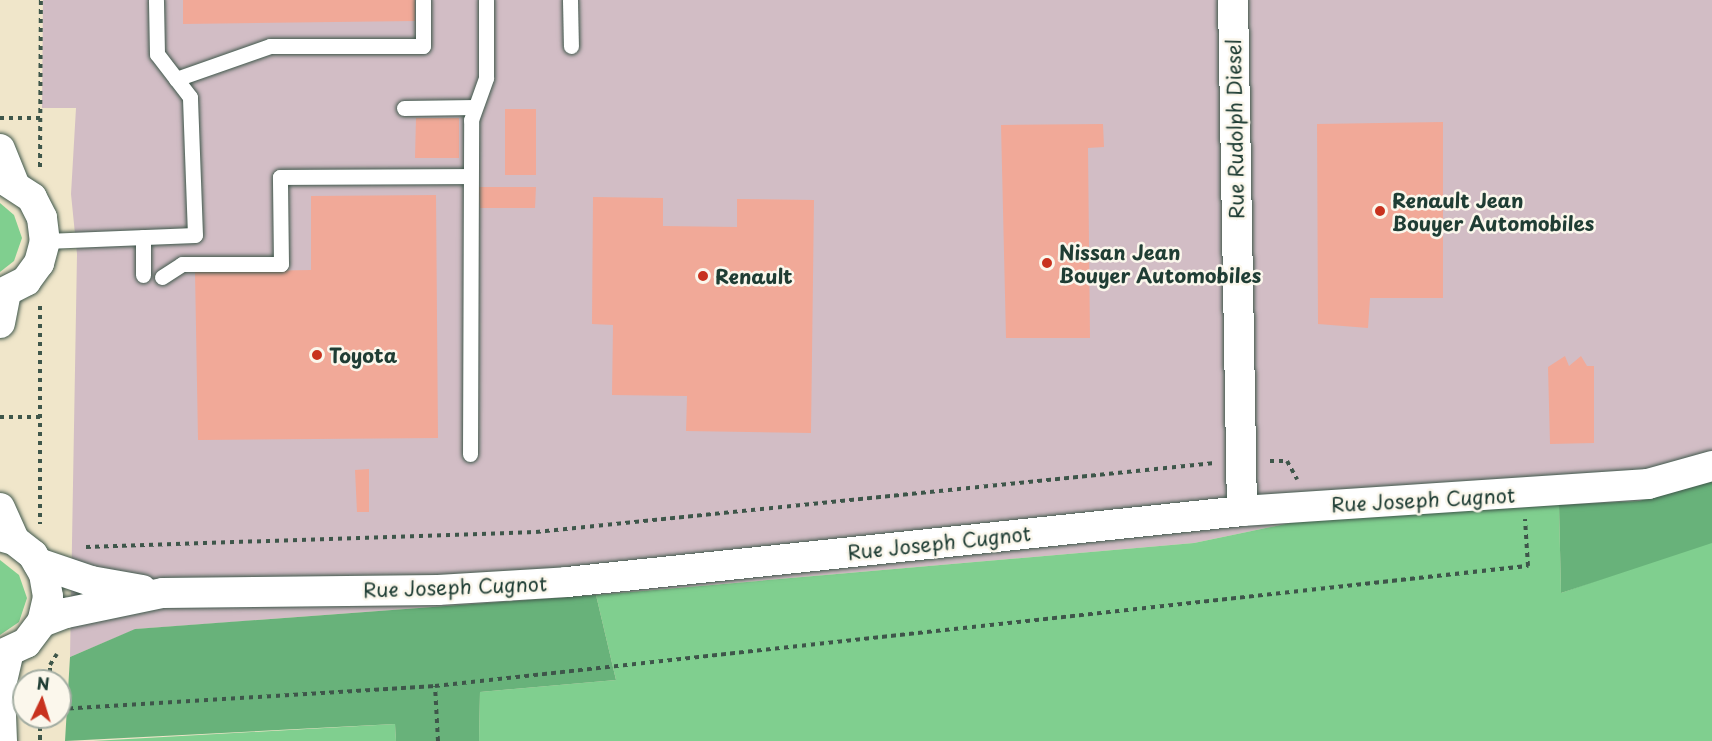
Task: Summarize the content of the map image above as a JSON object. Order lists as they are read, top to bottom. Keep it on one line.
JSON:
{"streets":{"street":["Rue Rudolph Diesel","Rue Joseph Cugnot"]},"crossings":[["Rue Rudolph Diesel","Rue Joseph Cugnot"]],"places":["Renault Jean Bouyer Automobiles","Nissan Jean Bouyer Automobiles","Renault","Toyota"],"north":"top"}
